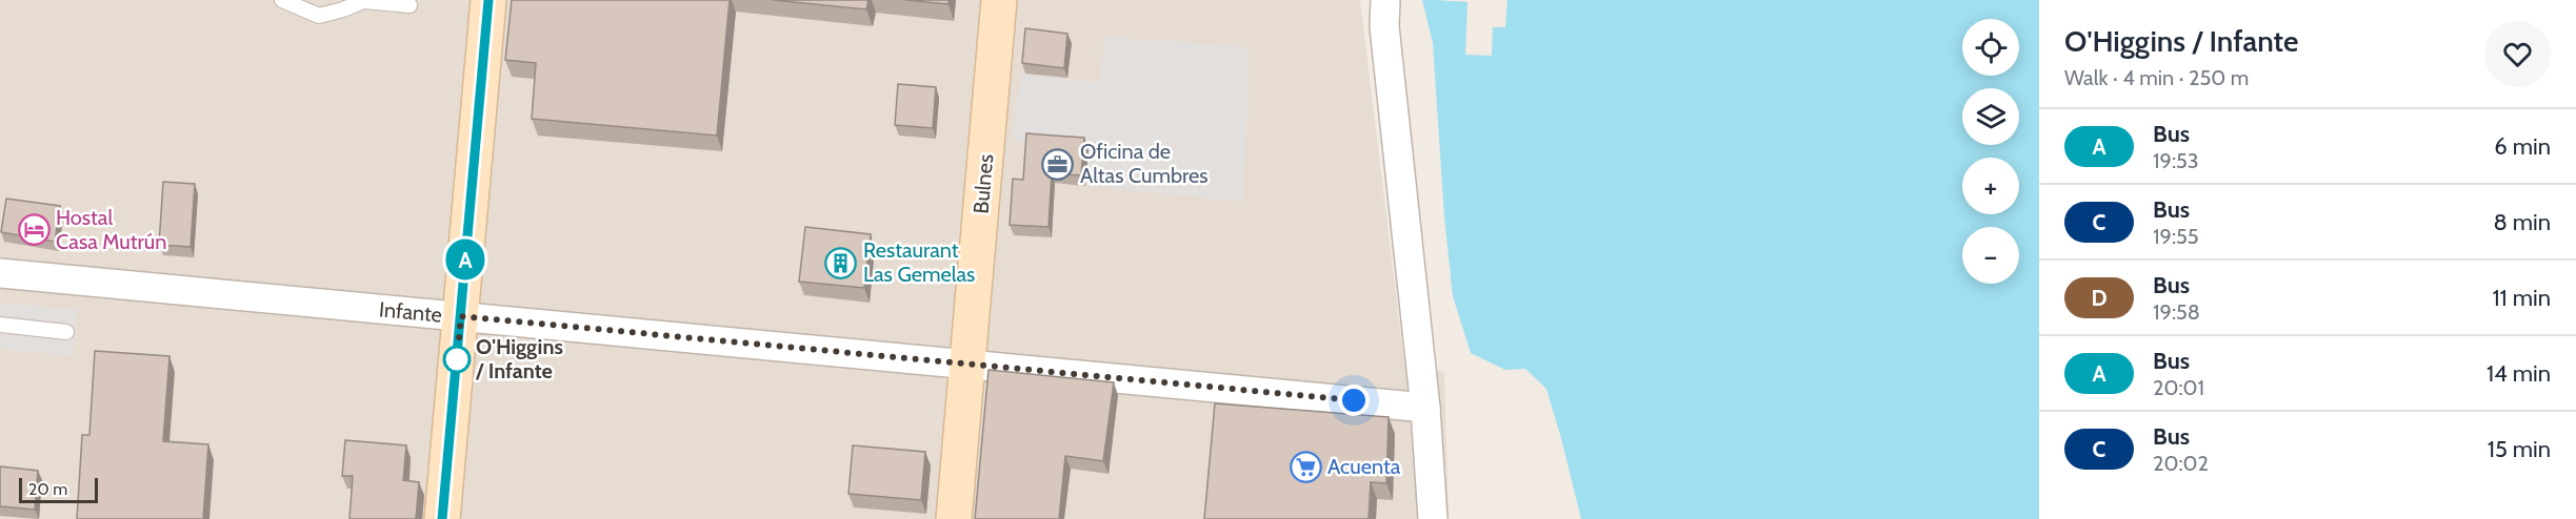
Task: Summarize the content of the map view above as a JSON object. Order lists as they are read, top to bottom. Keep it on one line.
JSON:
{"streets":{"main road":["Bulnes"],"street":["Infante"]},"crossings":[["Bulnes","Infante"]],"places":{"office":["Oficina de Altas Cumbres"],"hotel":["Hostal Casa Mutrún"],"building":["Restaurant Las Gemelas"],"other":["O'Higgins / Infante"],"supermarket":["Acuenta"]},"lines":["bus line A"],"scale_bar":"20 m","page":{"on_map":"A","heading":["O'Higgins / Infante","Walk · 4 min · 250 m"],"map_buttons":["+","−"],"list":[{"mark":"A","name":"Bus","note":"19:53","value":"6 min"},{"mark":"C","name":"Bus","note":"19:55","value":"8 min"},{"mark":"D","name":"Bus","note":"19:58","value":"11 min"},{"mark":"A","name":"Bus","note":"20:01","value":"14 min"},{"mark":"C","name":"Bus","note":"20:02","value":"15 min"}],"scale":"20 m"}}
